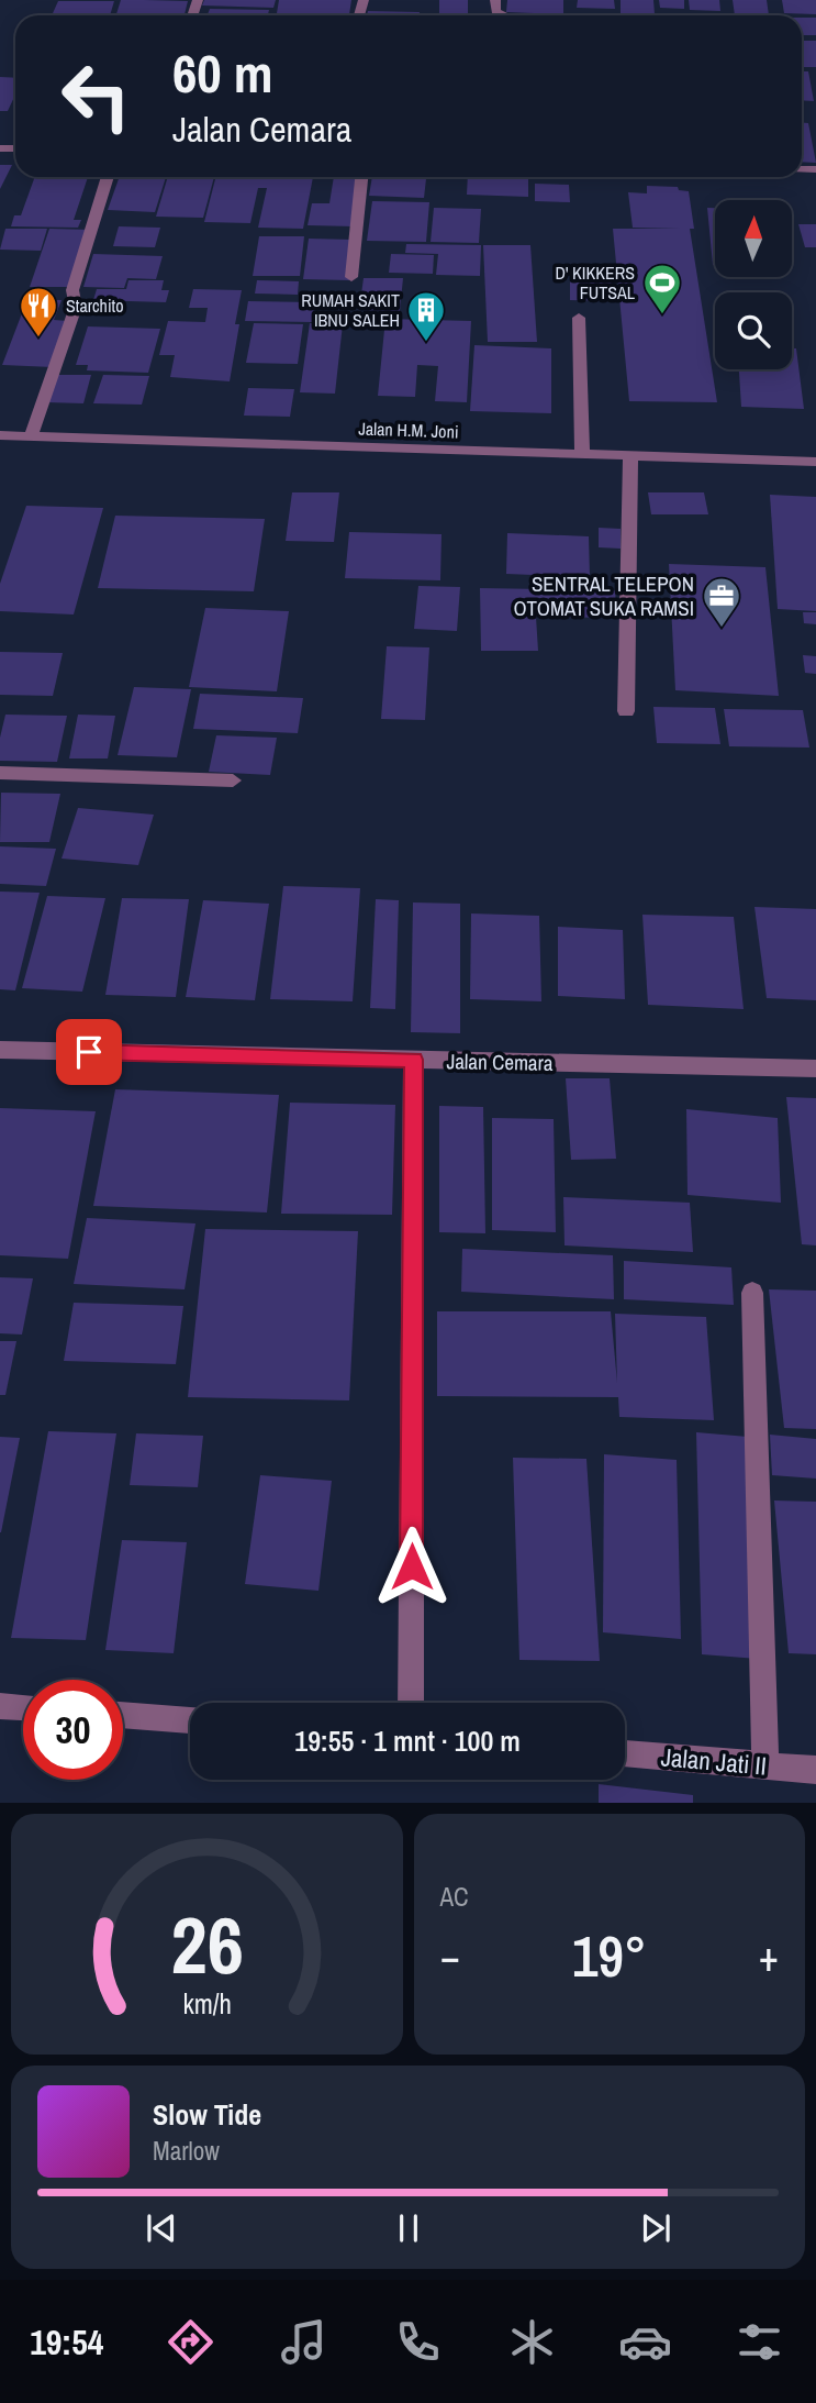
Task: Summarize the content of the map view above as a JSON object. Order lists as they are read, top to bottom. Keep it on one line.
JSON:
{"streets":{"street":["Jalan H.M. Joni","Jalan Cemara","Jalan Jati II"]},"places":{"sports":["D' KIKKERS FUTSAL"],"restaurant":["Starchito"],"building":["RUMAH SAKIT IBNU SALEH"],"office":["SENTRAL TELEPON OTOMAT SUKA RAMSI"]},"north":"top","page":{"turn":["60 m","Jalan Cemara"],"limit":"30","trip":"19:55 · 1 mnt · 100 m","tile":"AC","heat":["−","19°","+"],"song":["Slow Tide","Marlow"],"tabs":"19:54","gauge":["26","km/h"]}}
